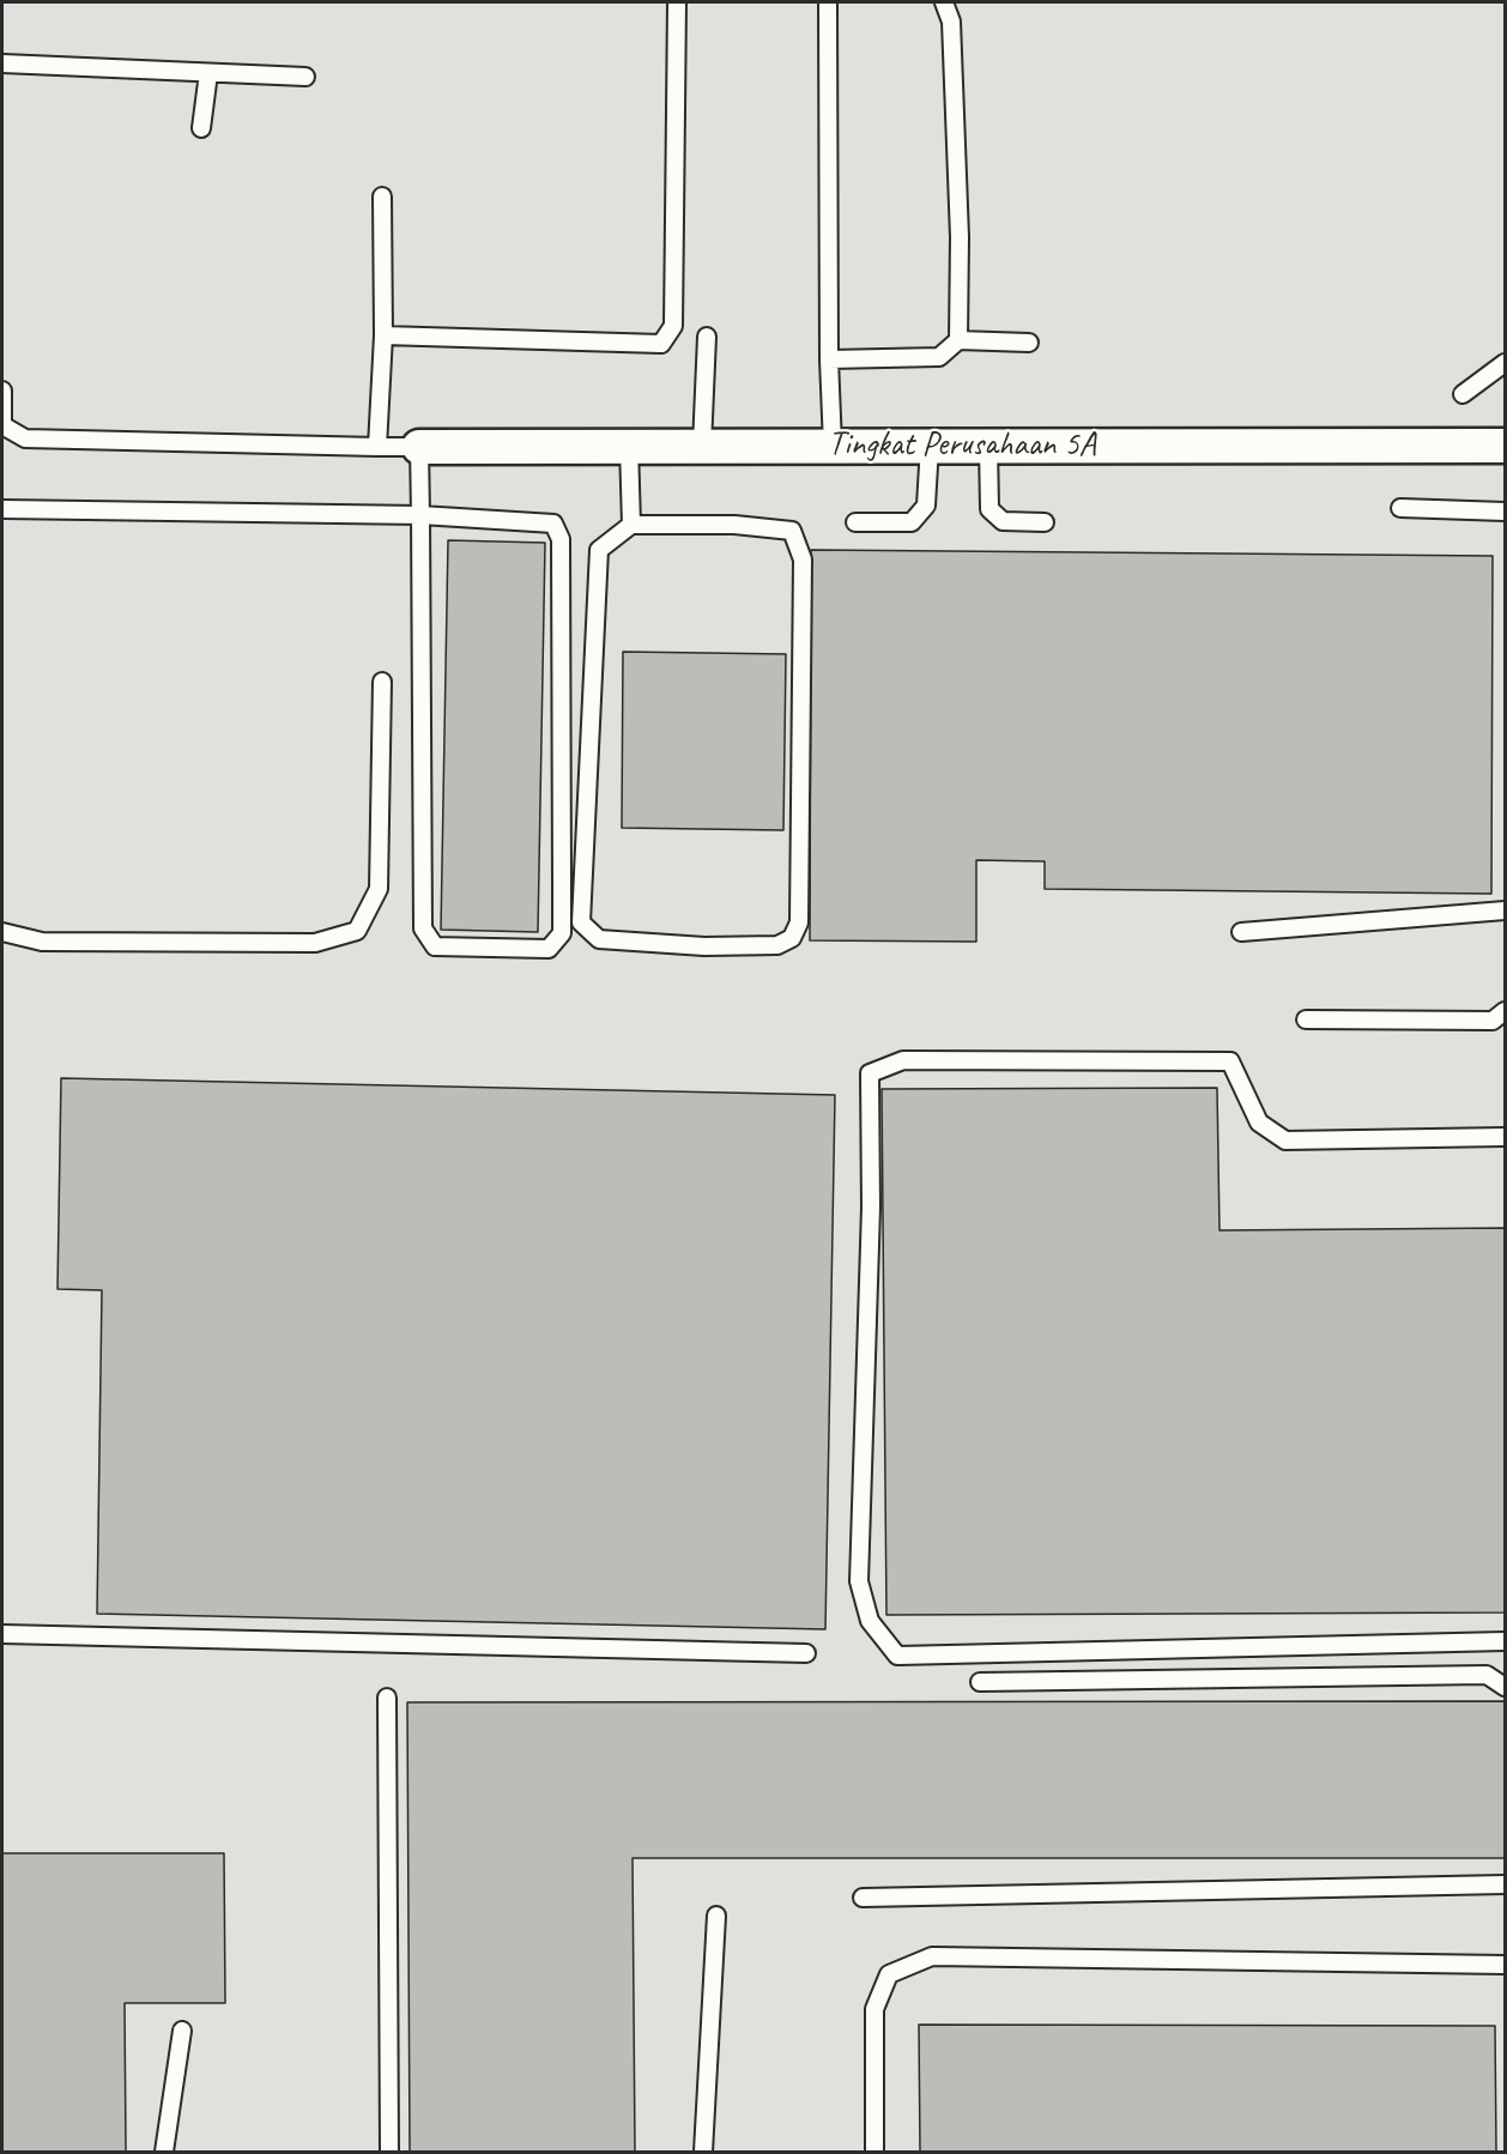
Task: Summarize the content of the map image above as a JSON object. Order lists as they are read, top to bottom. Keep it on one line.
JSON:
{"streets":{"street":["Tingkat Perusahaan 5A"]}}
